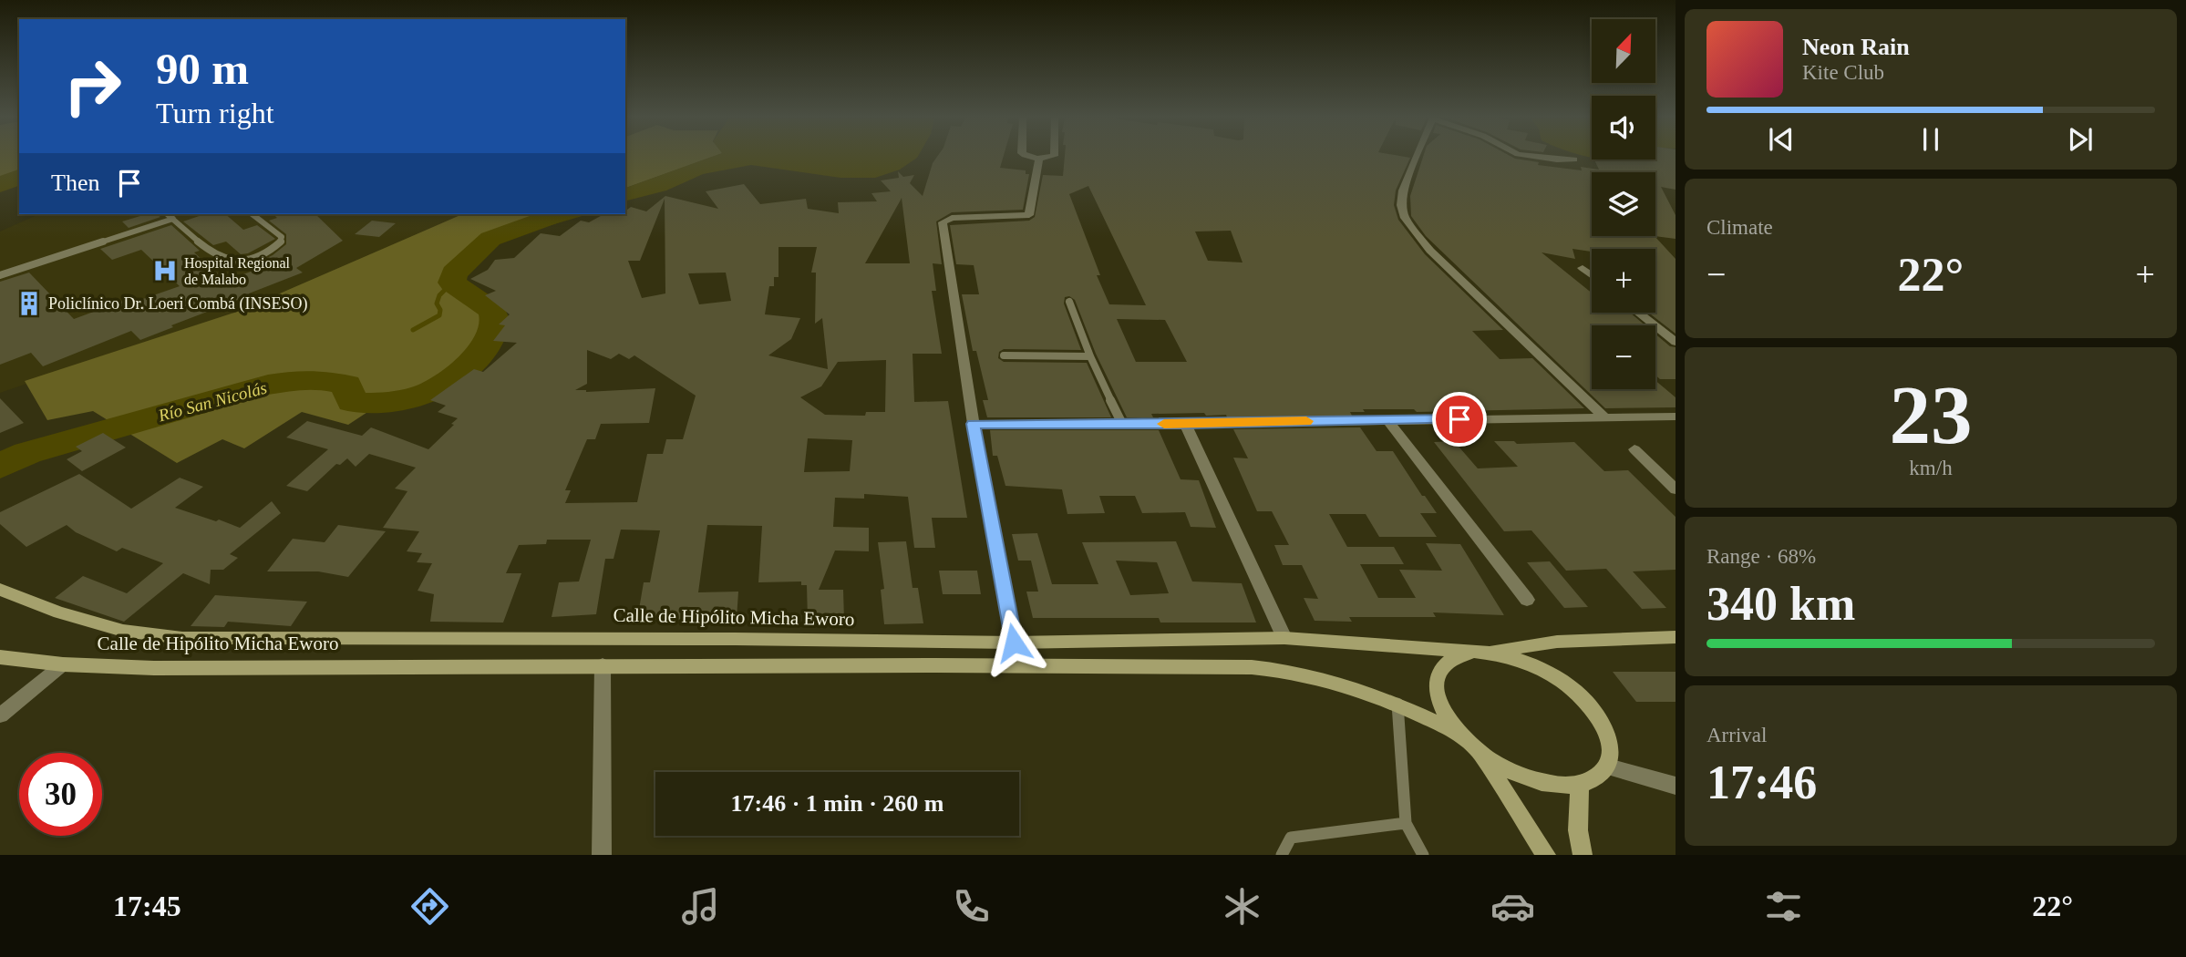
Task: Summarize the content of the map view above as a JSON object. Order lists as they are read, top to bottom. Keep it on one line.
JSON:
{"streets":{"main road":["Calle de Hipólito Micha Eworo"]},"water":["Río San Nicolás"],"places":{"hospital":["Hospital Regional de Malabo"],"building":["Policlínico Dr. Loeri Combá (INSESO)"]},"north":"top right","page":{"map_buttons":["+","−"],"turn":["90 m","Turn right"],"song":["Neon Rain","Kite Club"],"then":"Then","tile":["Climate",["23","km/h"],["Range · 68%","340 km"],["Arrival","17:46"]],"heat":["−","22°","+"],"limit":"30","trip":"17:46 · 1 min · 260 m","tabs":["17:45","22°"]}}
